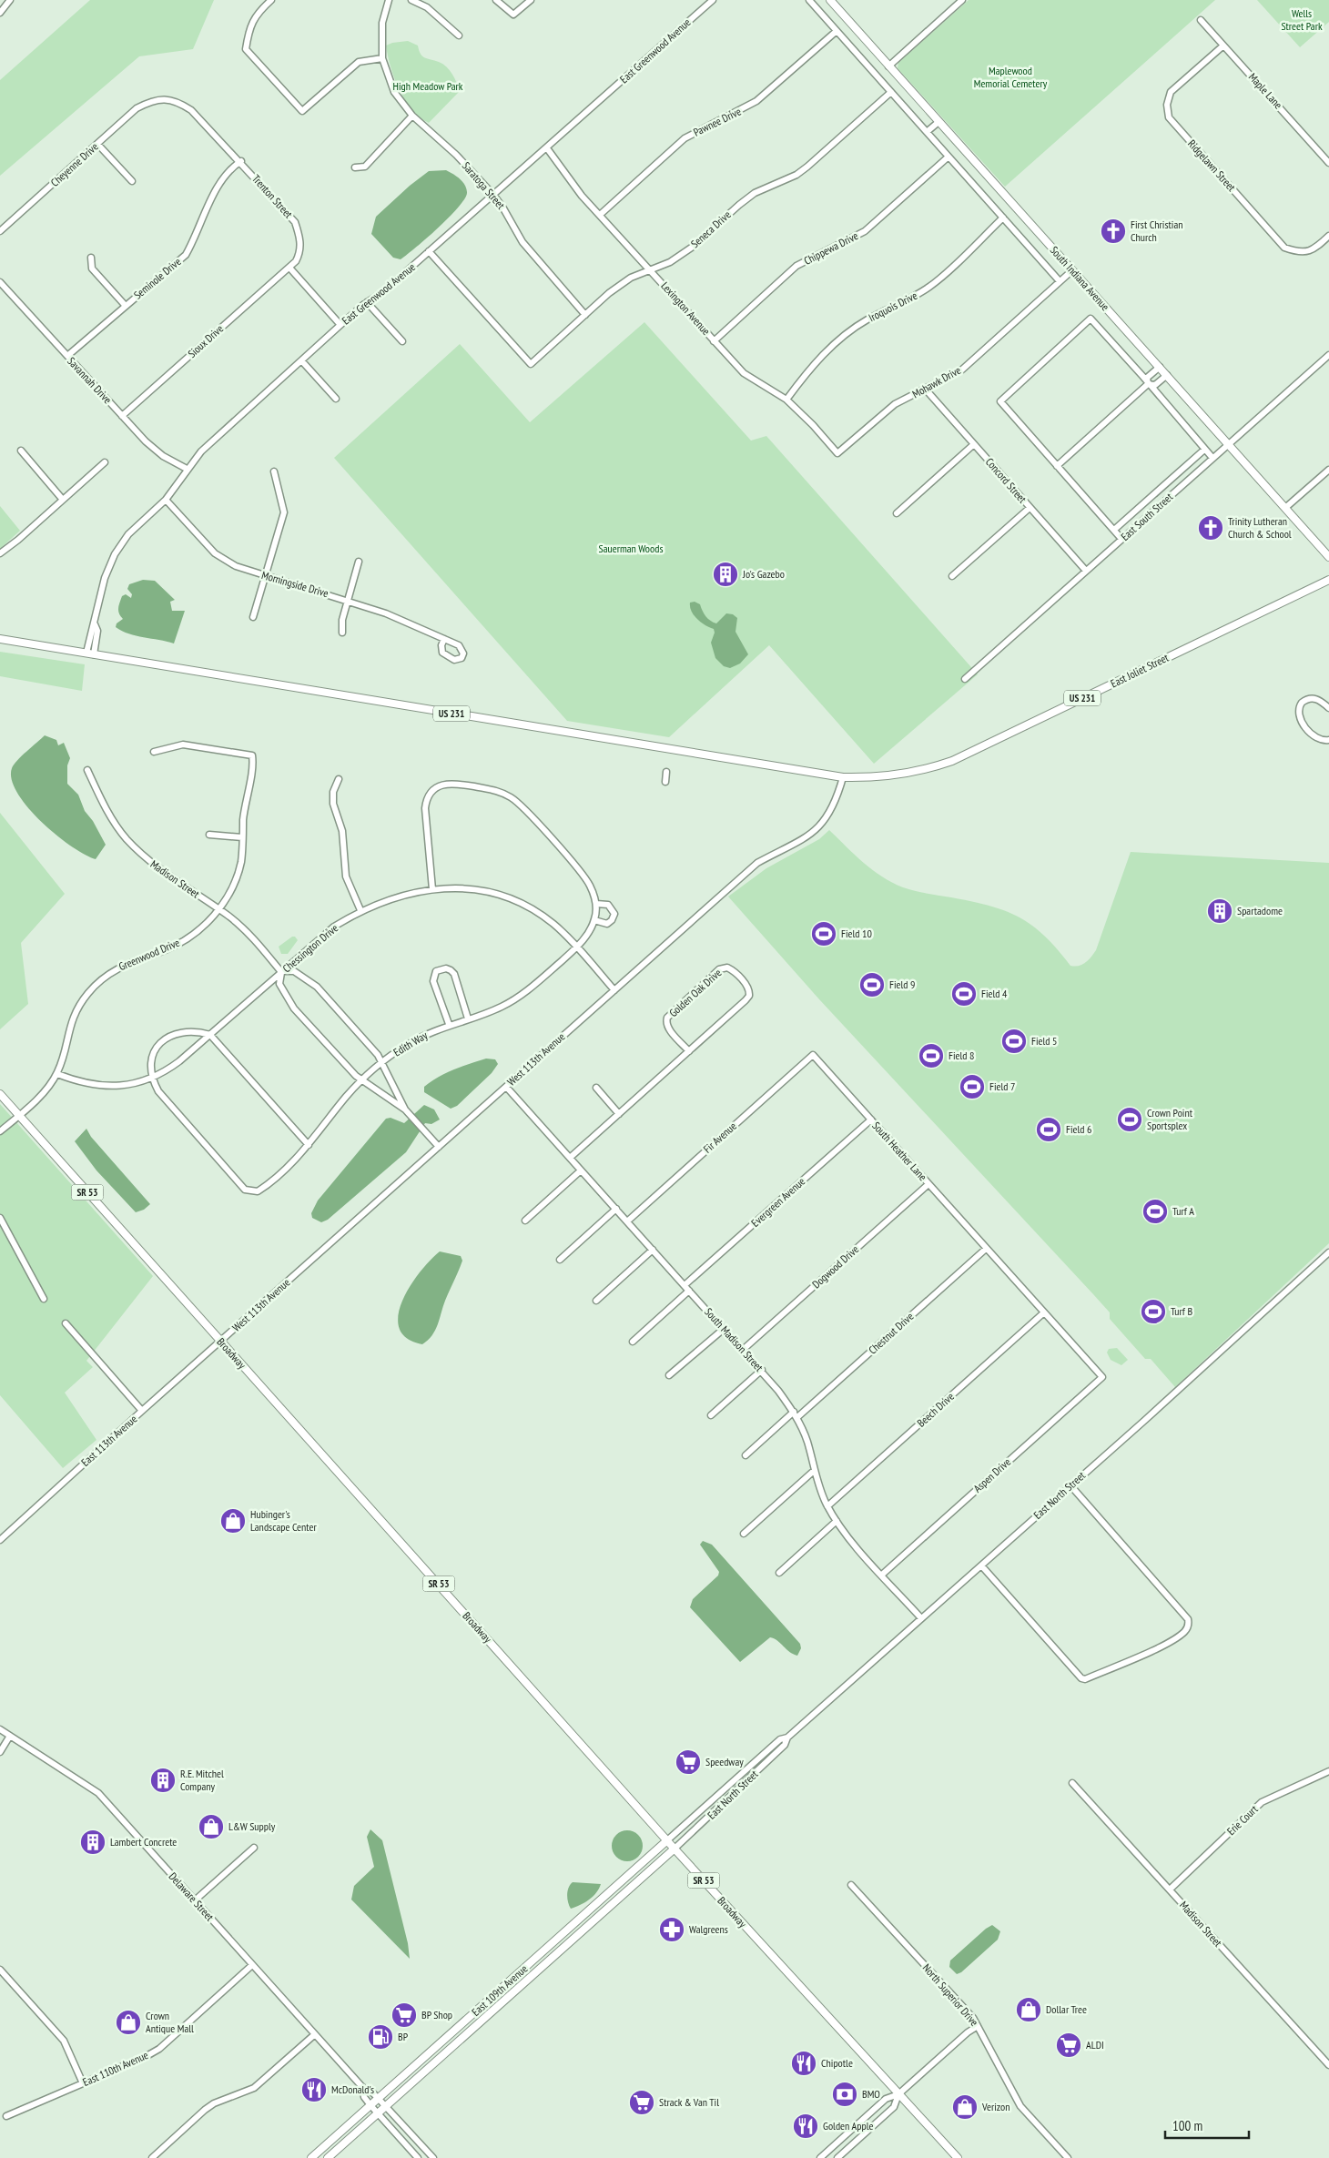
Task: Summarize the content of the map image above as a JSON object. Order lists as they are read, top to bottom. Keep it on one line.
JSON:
{"streets":{"main road":["South Indiana Avenue","East Joliet Street","US 231","SR 53","Broadway","East 109th Avenue"],"street":["East Greenwood Avenue","Maple Lane","Pawnee Drive","Cheyenne Drive","Ridgelawn Street","Saratoga Street","Trenton Street","Seneca Drive","Chippewa Drive","Seminole Drive","Iroquois Drive","Lexington Avenue","Sioux Drive","Savannah Drive","Mohawk Drive","Concord Street","East South Street","Morningside Drive","Madison Street","Chessington Drive","Greenwood Drive","Golden Oak Drive","Edith Way","West 113th Avenue","Fir Avenue","South Heather Lane","Evergreen Avenue","Dogwood Drive","Chestnut Drive","South Madison Street","Beech Drive","East 113th Avenue","Aspen Drive","East North Street","Erie Court","Delaware Street","North Superior Drive","East 110th Avenue"]},"crossings":[["East Greenwood Avenue","Saratoga Street"],["East Greenwood Avenue","Seneca Drive"],["East Greenwood Avenue","Lexington Avenue"],["East Greenwood Avenue","Savannah Drive"],["East Greenwood Avenue","Morningside Drive"],["East Greenwood Avenue","US 231"],["Maple Lane","Ridgelawn Street"],["Pawnee Drive","Lexington Avenue"],["Cheyenne Drive","Trenton Street"],["Saratoga Street","Seneca Drive"],["Trenton Street","Seminole Drive"],["Trenton Street","Sioux Drive"],["Seneca Drive","Lexington Avenue"],["Chippewa Drive","Lexington Avenue"],["Seminole Drive","Savannah Drive"],["South Indiana Avenue","Mohawk Drive"],["South Indiana Avenue","East South Street"],["Iroquois Drive","Lexington Avenue"],["Lexington Avenue","Mohawk Drive"],["Sioux Drive","Savannah Drive"],["Mohawk Drive","Concord Street"],["Concord Street","East South Street"],["East Joliet Street","US 231"],["East Joliet Street","West 113th Avenue"],["US 231","West 113th Avenue"],["Madison Street","Chessington Drive"],["Madison Street","Greenwood Drive"],["Madison Street","Edith Way"],["Madison Street","West 113th Avenue"],["Madison Street","Erie Court"],["Chessington Drive","Greenwood Drive"],["Chessington Drive","Edith Way"],["Chessington Drive","West 113th Avenue"],["Greenwood Drive","Broadway"],["Golden Oak Drive","South Madison Street"],["West 113th Avenue","South Madison Street"],["West 113th Avenue","Broadway"],["West 113th Avenue","East 113th Avenue"],["Fir Avenue","South Heather Lane"],["Fir Avenue","South Madison Street"],["South Heather Lane","Evergreen Avenue"],["South Heather Lane","Dogwood Drive"],["South Heather Lane","Chestnut Drive"],["South Heather Lane","Beech Drive"],["South Heather Lane","Aspen Drive"],["Evergreen Avenue","South Madison Street"],["Dogwood Drive","South Madison Street"],["Chestnut Drive","South Madison Street"],["South Madison Street","Beech Drive"],["South Madison Street","Aspen Drive"],["South Madison Street","East North Street"],["Broadway","East 113th Avenue"],["Broadway","East North Street"],["Broadway","East 109th Avenue"],["East North Street","East 109th Avenue"],["Delaware Street","East 109th Avenue"],["Delaware Street","East 110th Avenue"]],"parks":["Wells Street Park","Maplewood Memorial Cemetery","High Meadow Park","Sauerman Woods"],"places":{"church":["First Christian Church","Trinity Lutheran Church & School"],"building":["Jo's Gazebo","Spartadome","R.E. Mitchel Company","Lambert Concrete"],"sports":["Field 10","Field 9","Field 4","Field 5","Field 8","Field 7","Crown Point Sportsplex","Field 6","Turf A","Turf B"],"shop":["Hubinger's Landscape Center","L&W Supply","Dollar Tree","Crown Antique Mall","Verizon"],"supermarket":["Speedway","BP Shop","ALDI","Strack & Van Til"],"pharmacy":["Walgreens"],"fuel station":["BP"],"restaurant":["Chipotle","McDonald's","Golden Apple"],"bank":["BMO"]},"scale_bar":"100 m"}
